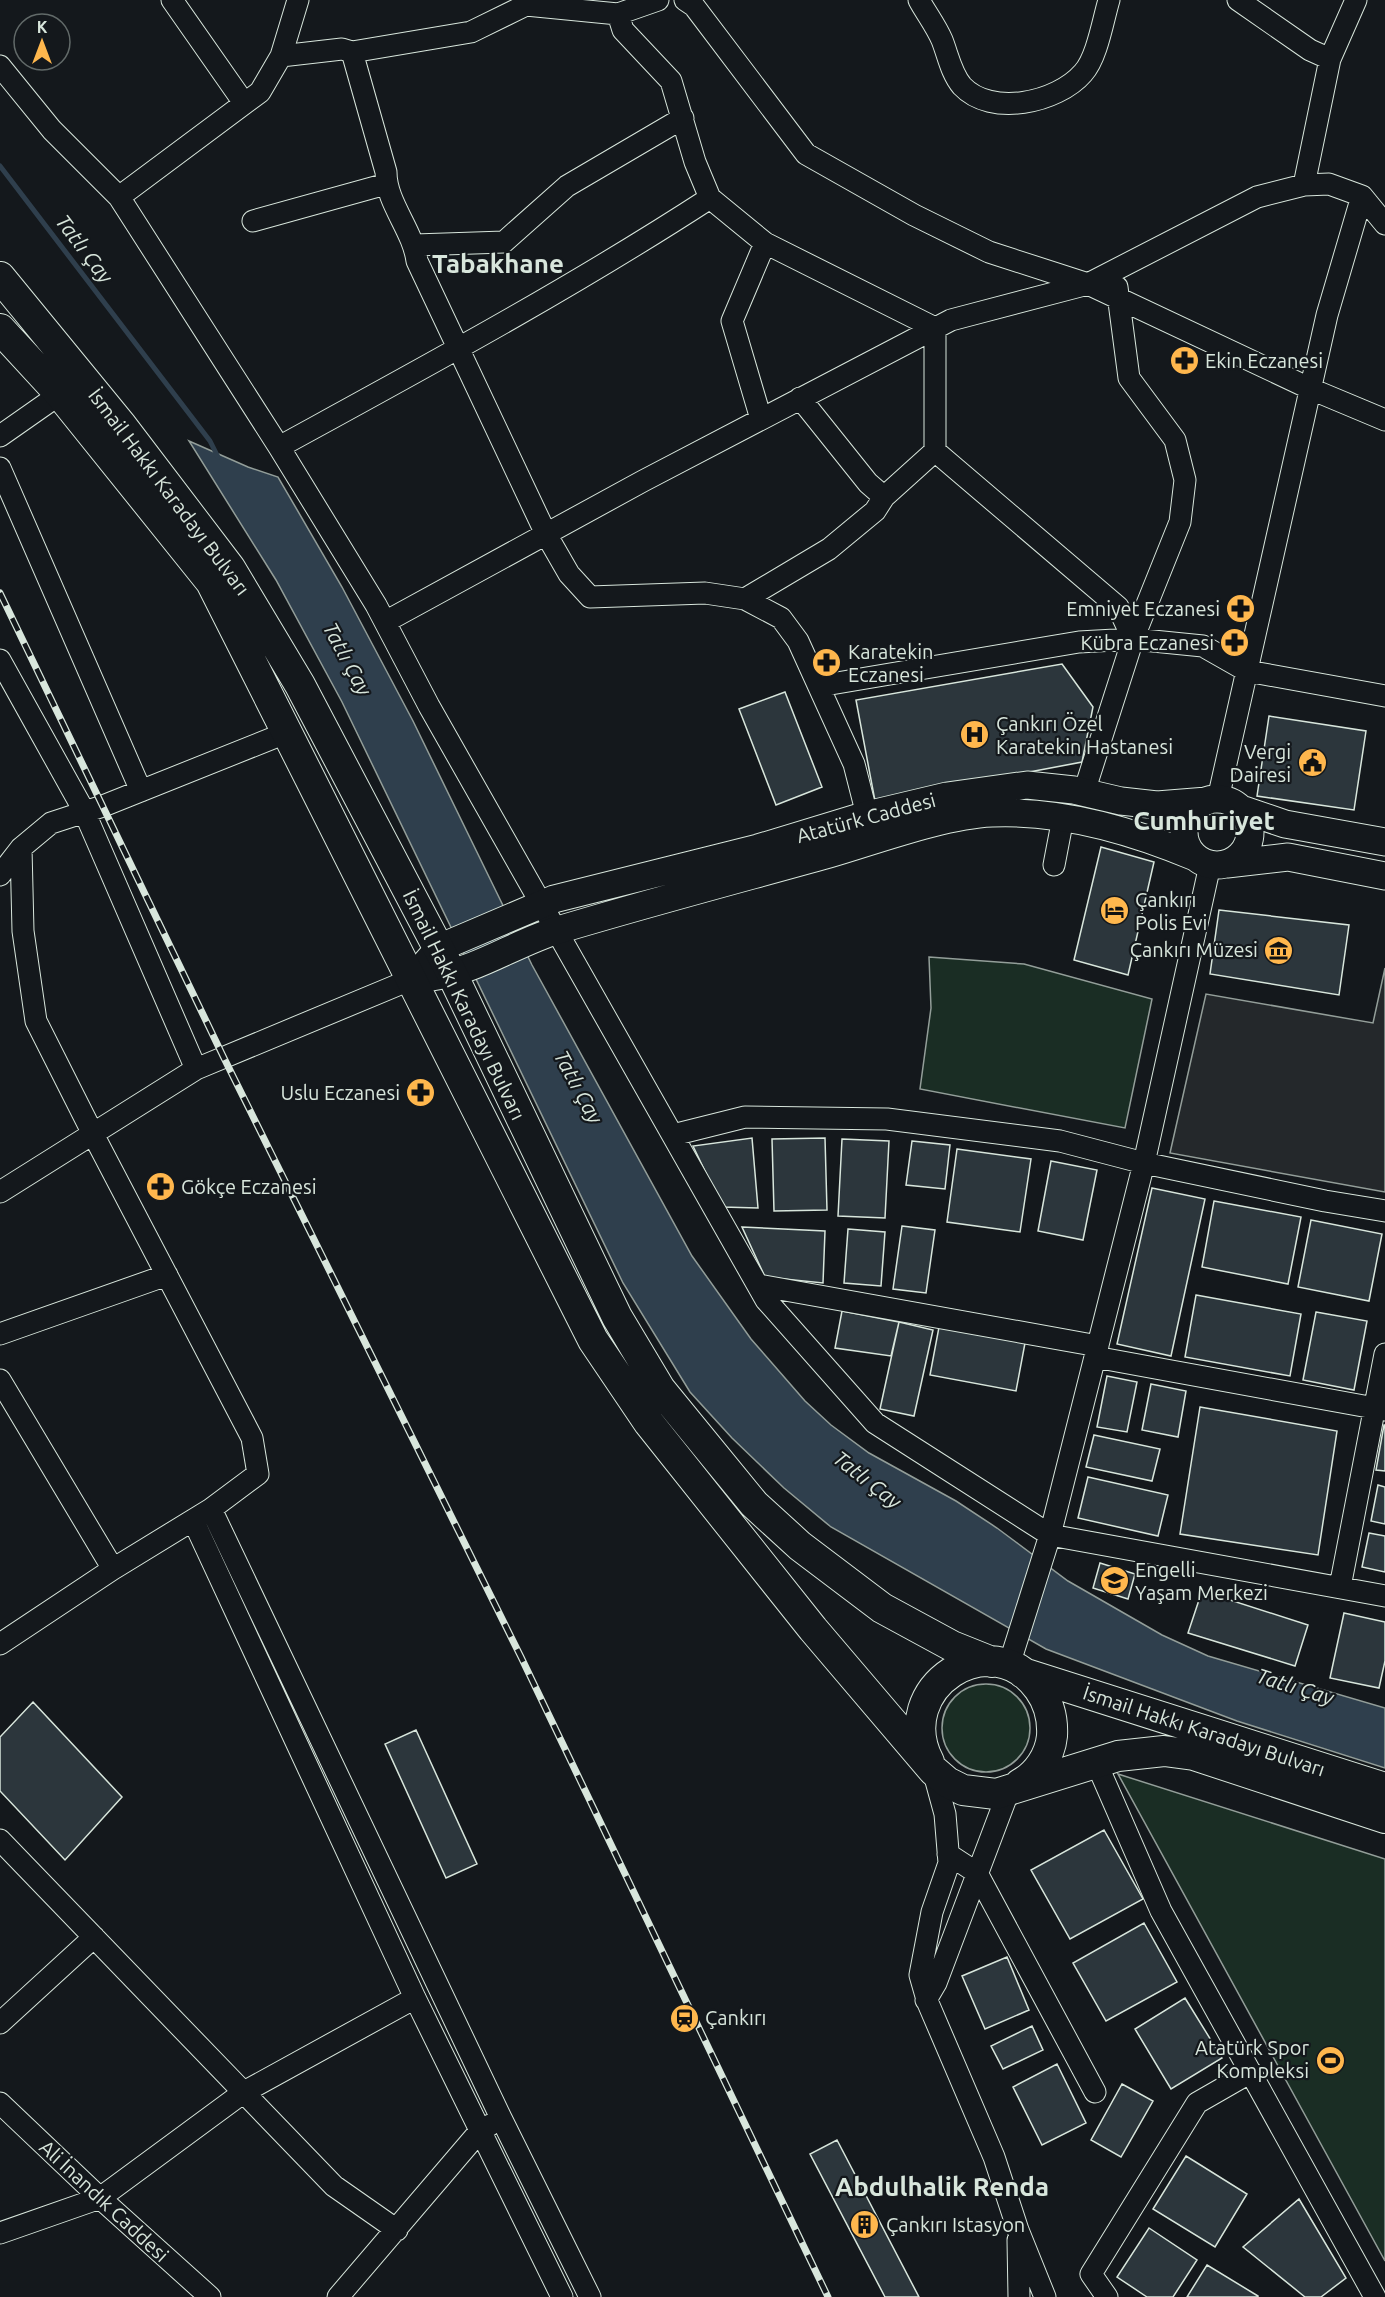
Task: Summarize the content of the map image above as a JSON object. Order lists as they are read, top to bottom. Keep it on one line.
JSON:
{"streets":{"highway":["İsmail Hakkı Karadayı Bulvarı"],"main road":["Atatürk Caddesi"],"street":["Ali İnandık Caddesi"]},"crossings":[["İsmail Hakkı Karadayı Bulvarı","Atatürk Caddesi"]],"districts":["Tabakhane","Cumhuriyet","Abdulhalik Renda"],"water":["Tatlı Çay"],"places":{"pharmacy":["Ekin Eczanesi","Emniyet Eczanesi","Kübra Eczanesi","Karatekin Eczanesi","Uslu Eczanesi","Gökçe Eczanesi"],"hospital":["Çankırı Özel Karatekin Hastanesi"],"public building":["Vergi Dairesi"],"hotel":["Çankırı Polis Evi"],"museum":["Çankırı Müzesi"],"school or university":["Engelli Yaşam Merkezi"],"station":["Çankırı"],"sports":["Atatürk Spor Kompleksi"],"building":["Çankırı Istasyon"]},"north":"top"}
